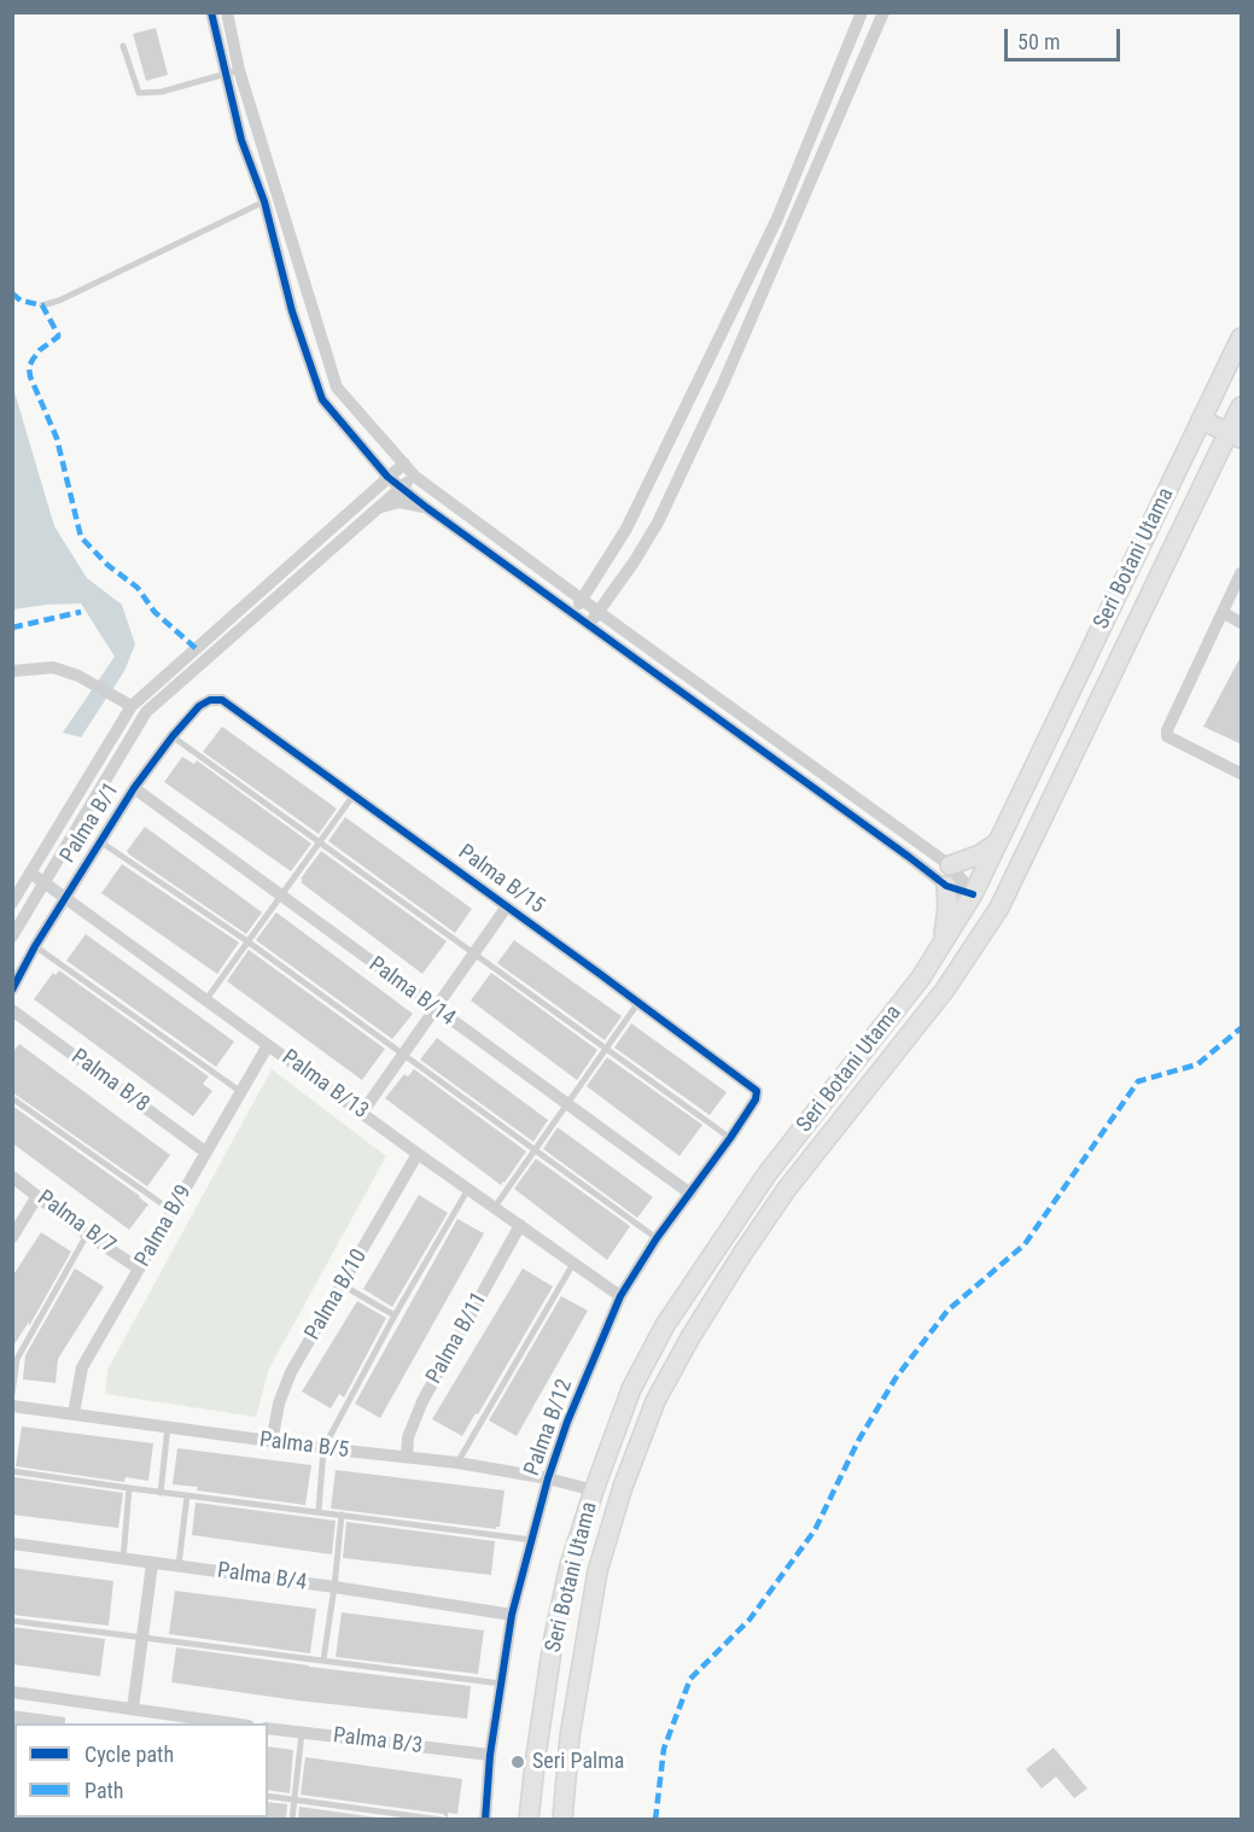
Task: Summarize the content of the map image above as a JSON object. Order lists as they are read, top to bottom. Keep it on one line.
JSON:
{"streets":{"main road":["Seri Botani Utama"],"street":["Palma B/1","Palma B/15","Palma B/14","Palma B/8","Palma B/13","Palma B/7","Palma B/9","Palma B/10","Palma B/11","Palma B/12","Palma B/5","Palma B/4","Palma B/3"]},"crossings":[["Seri Botani Utama","Palma B/5"],["Palma B/1","Palma B/15"],["Palma B/1","Palma B/14"],["Palma B/1","Palma B/13"],["Palma B/15","Palma B/12"],["Palma B/14","Palma B/12"],["Palma B/8","Palma B/9"],["Palma B/13","Palma B/9"],["Palma B/13","Palma B/10"],["Palma B/13","Palma B/11"],["Palma B/13","Palma B/12"],["Palma B/7","Palma B/9"],["Palma B/9","Palma B/5"],["Palma B/10","Palma B/5"],["Palma B/11","Palma B/5"],["Palma B/12","Palma B/5"],["Palma B/12","Palma B/4"],["Palma B/12","Palma B/3"]],"places":["Seri Palma"],"legend":["Cycle path","Path"],"scale_bar":"50 m"}
